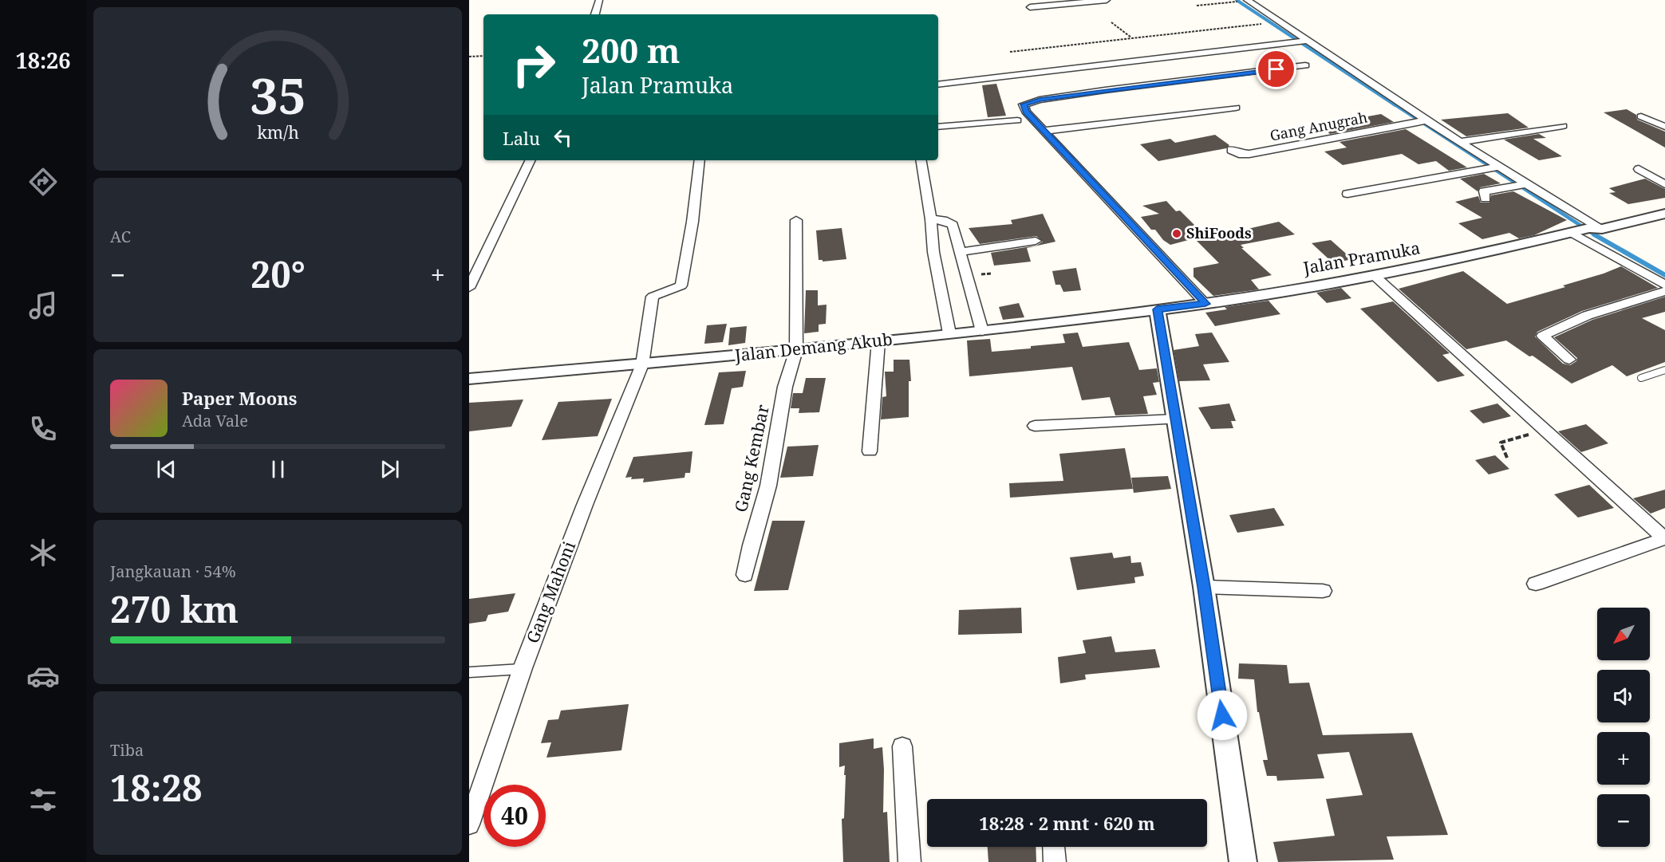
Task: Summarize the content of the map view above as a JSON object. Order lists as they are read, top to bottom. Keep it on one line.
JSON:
{"streets":{"street":["Gang Anugrah","Jalan Pramuka","Jalan Demang Akub","Gang Kembar","Gang Mahoni"]},"crossings":[["Jalan Pramuka","Jalan Demang Akub"],["Jalan Demang Akub","Gang Kembar"],["Jalan Demang Akub","Gang Mahoni"]],"places":["ShiFoods"],"north":"bottom left","page":{"tabs":"18:26","turn":["200 m","Jalan Pramuka"],"then":"Lalu","tile":["AC",["Jangkauan · 54%","270 km"],["Tiba","18:28"]],"heat":["−","20°","+"],"song":["Paper Moons","Ada Vale"],"map_buttons":["+","−"],"limit":"40","trip":"18:28 · 2 mnt · 620 m","gauge":["35","km/h"]}}
